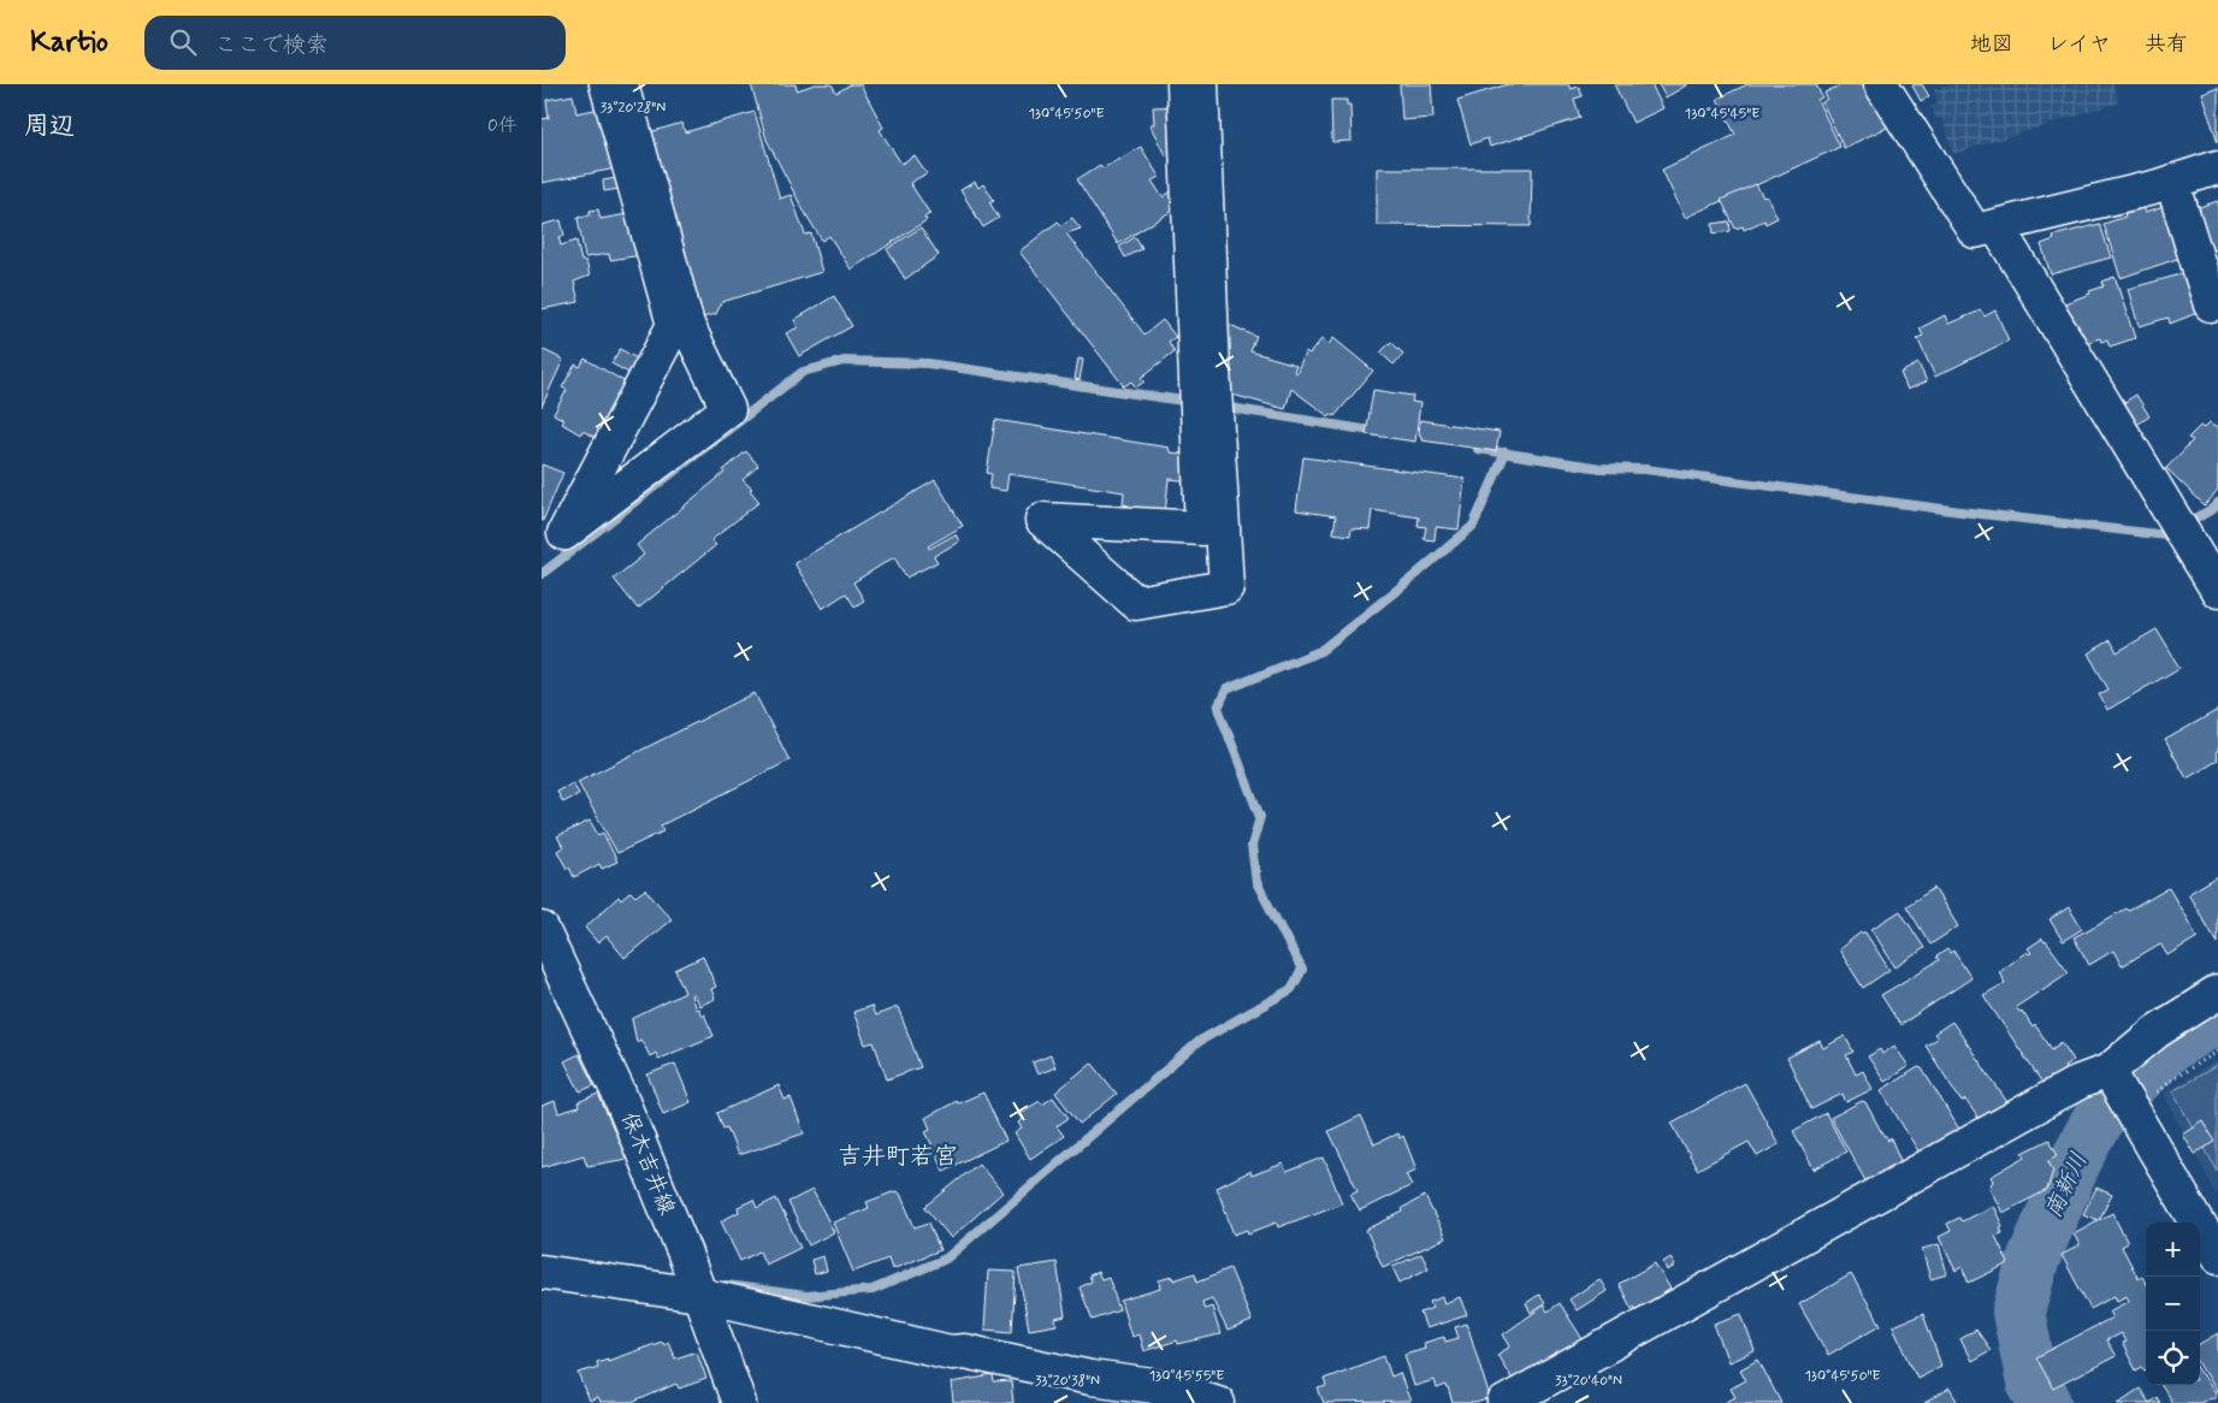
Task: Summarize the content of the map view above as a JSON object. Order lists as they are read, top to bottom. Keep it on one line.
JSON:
{"streets":{"street":["保木吉井線"]},"districts":["吉井町若宮"],"water":["南新川"],"page":{"header":"Kartio","search":"ここで検索","nav":["地図","レイヤ","共有"],"heading":["周辺","0件"],"map_buttons":["+","−"]},"coordinates":["33°20'28\"N","130°45'50\"E","130°45'45\"E","130°45'55\"E","33°20'38\"N","33°20'40\"N"]}
